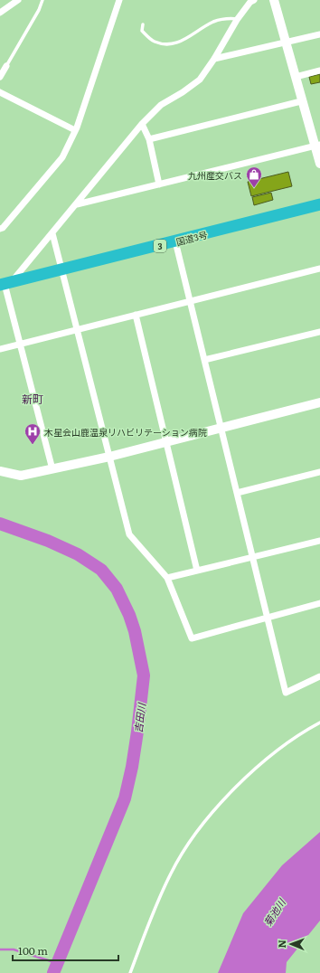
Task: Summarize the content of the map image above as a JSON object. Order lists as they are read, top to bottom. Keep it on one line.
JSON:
{"streets":{"highway":["国道3号","3"]},"districts":["新町"],"water":["吉田川","菊池川"],"places":{"shop":["九州産交バス"],"hospital":["木星会山鹿温泉リハビリテーション病院"]},"scale_bar":"100 m","north":"left"}
